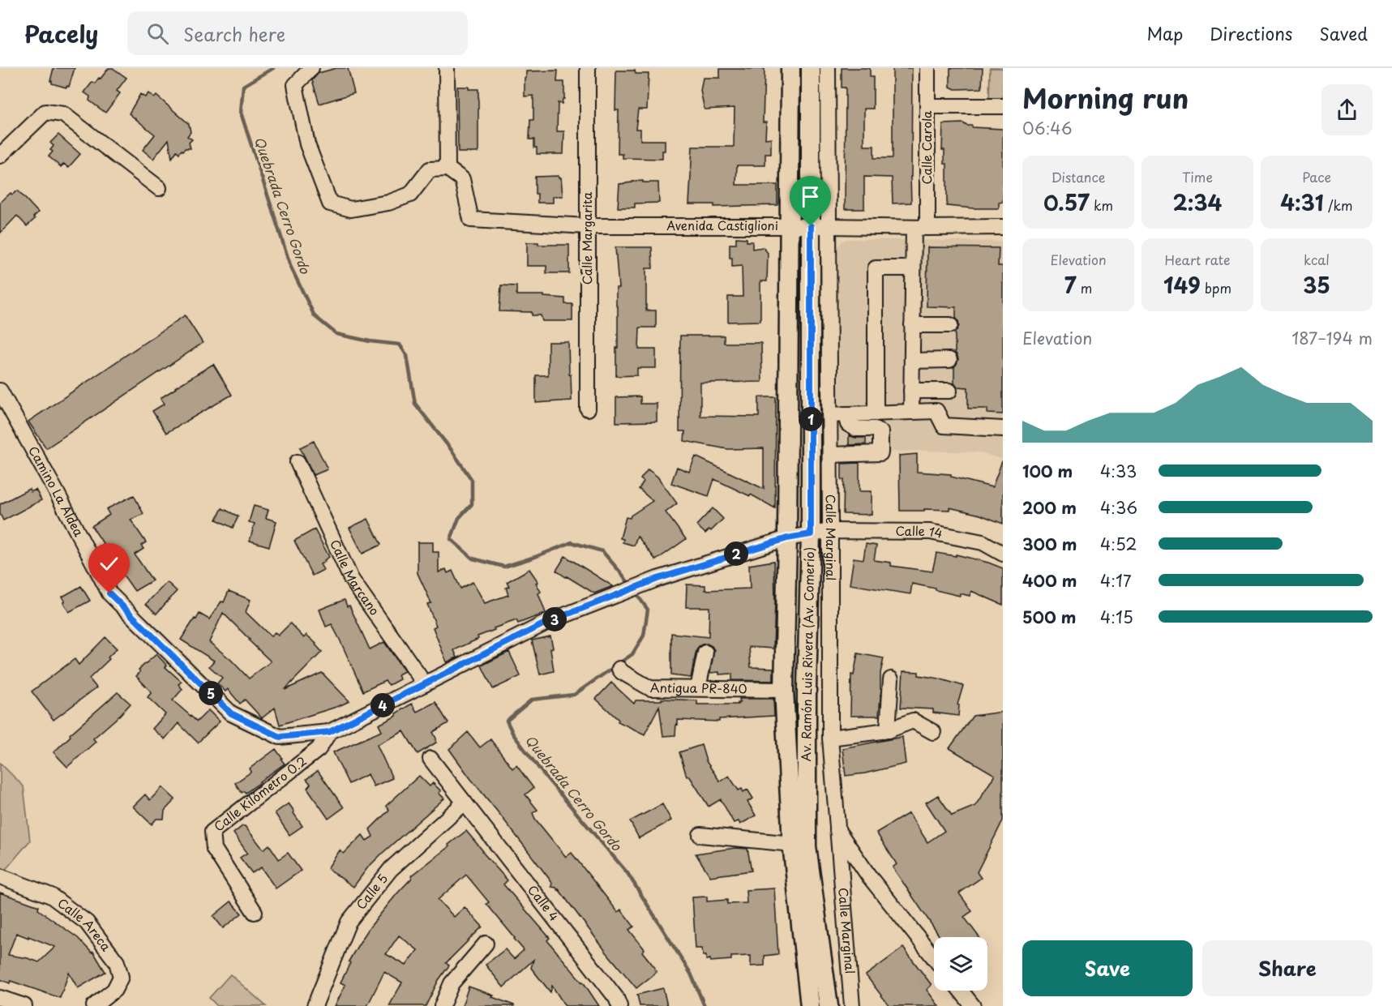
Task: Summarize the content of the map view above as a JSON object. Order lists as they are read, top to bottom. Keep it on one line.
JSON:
{"streets":{"main road":["Av. Ramón Luis Rivera (Av. Comerío)"],"street":["Calle Carola","Avenida Castiglioni","Calle Margarita","Camino La Aldea","Calle 14","Calle Marginal","Calle Marcano","Antigua PR-840","Calle Kilómetro 0.2","Calle 5","Calle 4","Calle Areca"]},"crossings":[["Calle Carola","Avenida Castiglioni"],["Avenida Castiglioni","Calle Margarita"],["Avenida Castiglioni","Calle Marginal"],["Avenida Castiglioni","Av. Ramón Luis Rivera (Av. Comerío)"],["Camino La Aldea","Calle 14"],["Camino La Aldea","Calle Marginal"],["Camino La Aldea","Calle Marcano"],["Camino La Aldea","Av. Ramón Luis Rivera (Av. Comerío)"],["Camino La Aldea","Calle Kilómetro 0.2"],["Calle 14","Calle Marginal"],["Calle Marginal","Av. Ramón Luis Rivera (Av. Comerío)"],["Av. Ramón Luis Rivera (Av. Comerío)","Antigua PR-840"],["Calle 5","Calle 4"]],"water":["Quebrada Cerro Gordo"],"page":{"header":"Pacely","search":"Search here","nav":["Map","Directions","Saved"],"heading":["Morning run","06:46"],"stats":[["Distance","0.57 km"],["Time","2:34"],["Pace","4:31 /km"],["Elevation","7 m"],["Heart rate","149 bpm"],["kcal","35"]],"chart":["Elevation","187–194 m"],"pins":["1","2","3","5","4"],"list":[{"name":"100 m","note":"4:33"},{"name":"200 m","note":"4:36"},{"name":"300 m","note":"4:52"},{"name":"400 m","note":"4:17"},{"name":"500 m","note":"4:15"}],"buttons":["Save","Share"]}}
